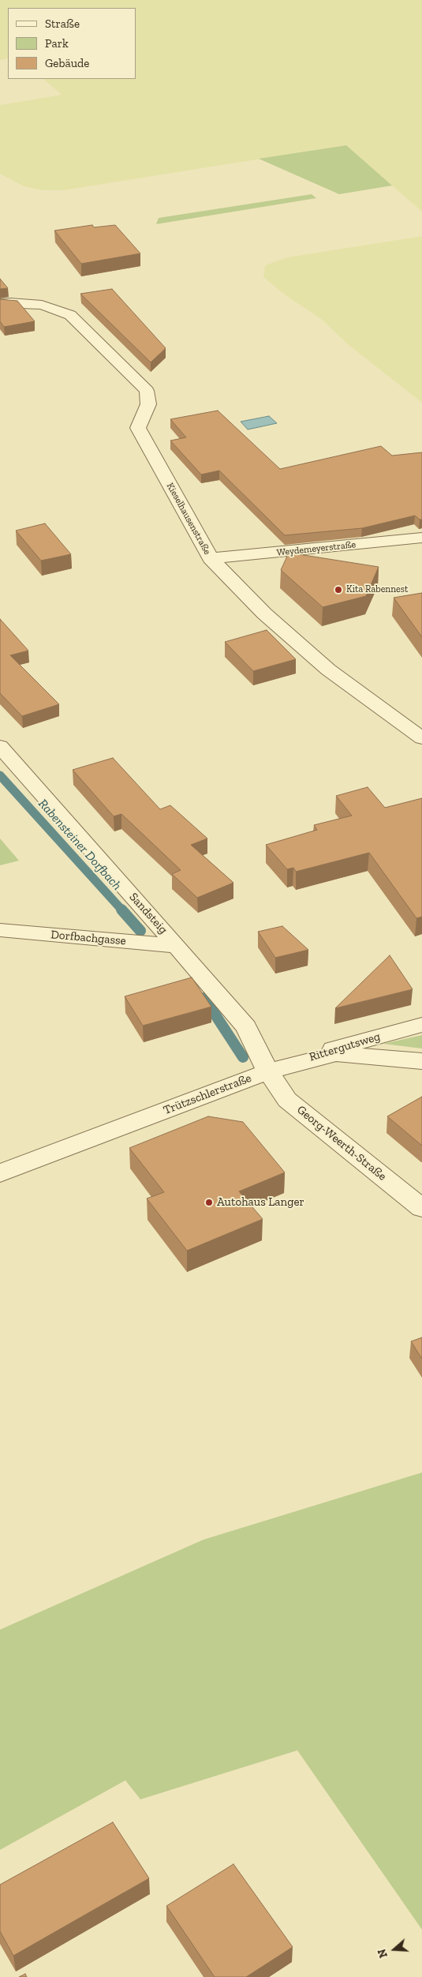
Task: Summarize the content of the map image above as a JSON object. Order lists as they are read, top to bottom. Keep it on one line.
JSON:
{"streets":{"street":["Kieselhausenstraße","Weydemeyerstraße","Sandsteig","Dorfbachgasse","Rittergutsweg","Trützschlerstraße","Georg-Weerth-Straße"]},"crossings":[["Kieselhausenstraße","Weydemeyerstraße"],["Sandsteig","Dorfbachgasse"],["Sandsteig","Rittergutsweg"],["Sandsteig","Trützschlerstraße"],["Sandsteig","Georg-Weerth-Straße"],["Rittergutsweg","Trützschlerstraße"],["Rittergutsweg","Georg-Weerth-Straße"],["Trützschlerstraße","Georg-Weerth-Straße"]],"water":["Rabensteiner Dorfbach"],"places":["Kita Rabennest","Autohaus Langer"],"legend":["Straße","Park","Gebäude"],"north":"left"}
